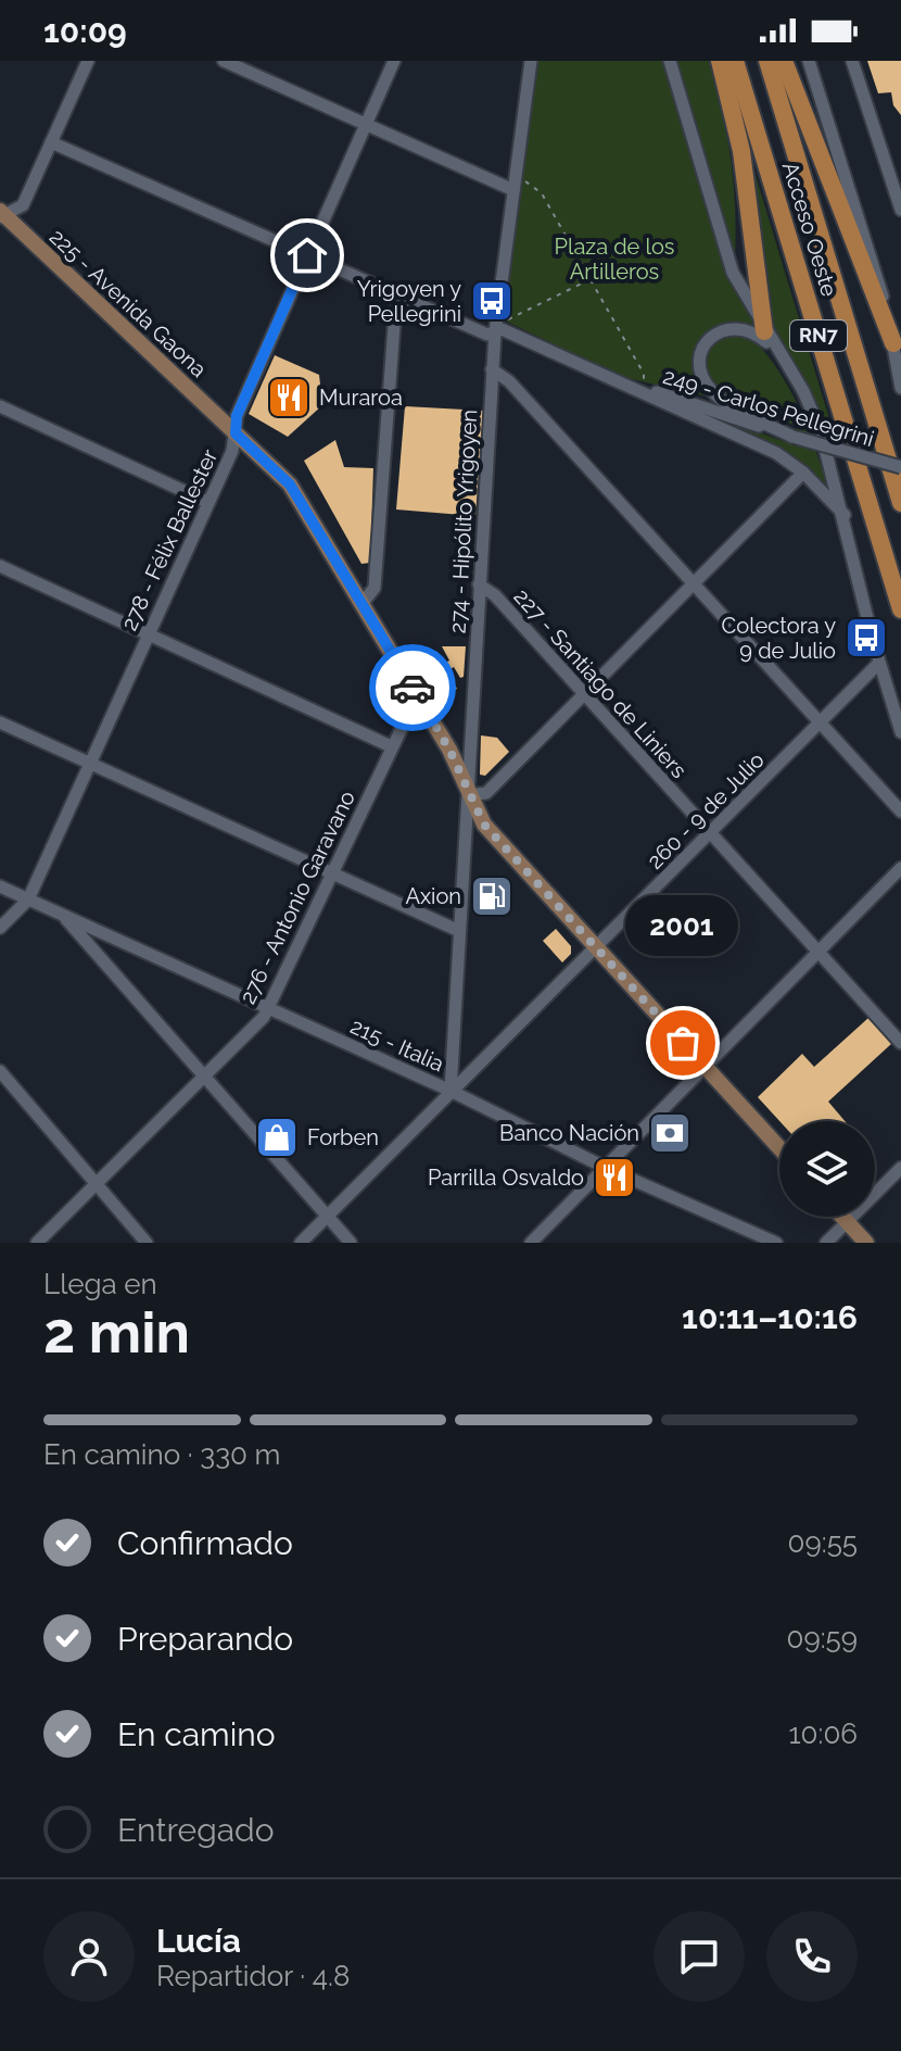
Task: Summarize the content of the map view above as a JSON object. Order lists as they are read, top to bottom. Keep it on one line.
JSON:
{"streets":{"highway":["Acceso Oeste","RN7"],"main road":["225 - Avenida Gaona"],"street":["249 - Carlos Pellegrini","274 - Hipólito Yrigoyen","278 - Félix Ballester","227 - Santiago de Liniers","260 - 9 de Julio","276 - Antonio Garavano","215 - Italia"]},"crossings":[["225 - Avenida Gaona","274 - Hipólito Yrigoyen"],["225 - Avenida Gaona","278 - Félix Ballester"],["225 - Avenida Gaona","260 - 9 de Julio"],["225 - Avenida Gaona","276 - Antonio Garavano"],["249 - Carlos Pellegrini","274 - Hipólito Yrigoyen"],["249 - Carlos Pellegrini","278 - Félix Ballester"],["274 - Hipólito Yrigoyen","227 - Santiago de Liniers"],["274 - Hipólito Yrigoyen","260 - 9 de Julio"],["274 - Hipólito Yrigoyen","215 - Italia"],["278 - Félix Ballester","215 - Italia"],["227 - Santiago de Liniers","260 - 9 de Julio"],["260 - 9 de Julio","215 - Italia"],["276 - Antonio Garavano","215 - Italia"]],"parks":["Plaza de los Artilleros"],"places":{"bus stop":["Yrigoyen y Pellegrini","Colectora y 9 de Julio"],"restaurant":["Muraroa","Parrilla Osvaldo"],"fuel station":["Axion"],"other":["2001"],"bank":["Banco Nación"],"shop":["Forben"]},"page":{"status":"10:09","bubble":"2001","heading":["2 min","Llega en","10:11–10:16"],"panel":["Lucía","Repartidor · 4.8"],"bar":"En camino · 330 m","list":[["Confirmado","09:55"],["Preparando","09:59"],["En camino","10:06"],"Entregado"]}}
